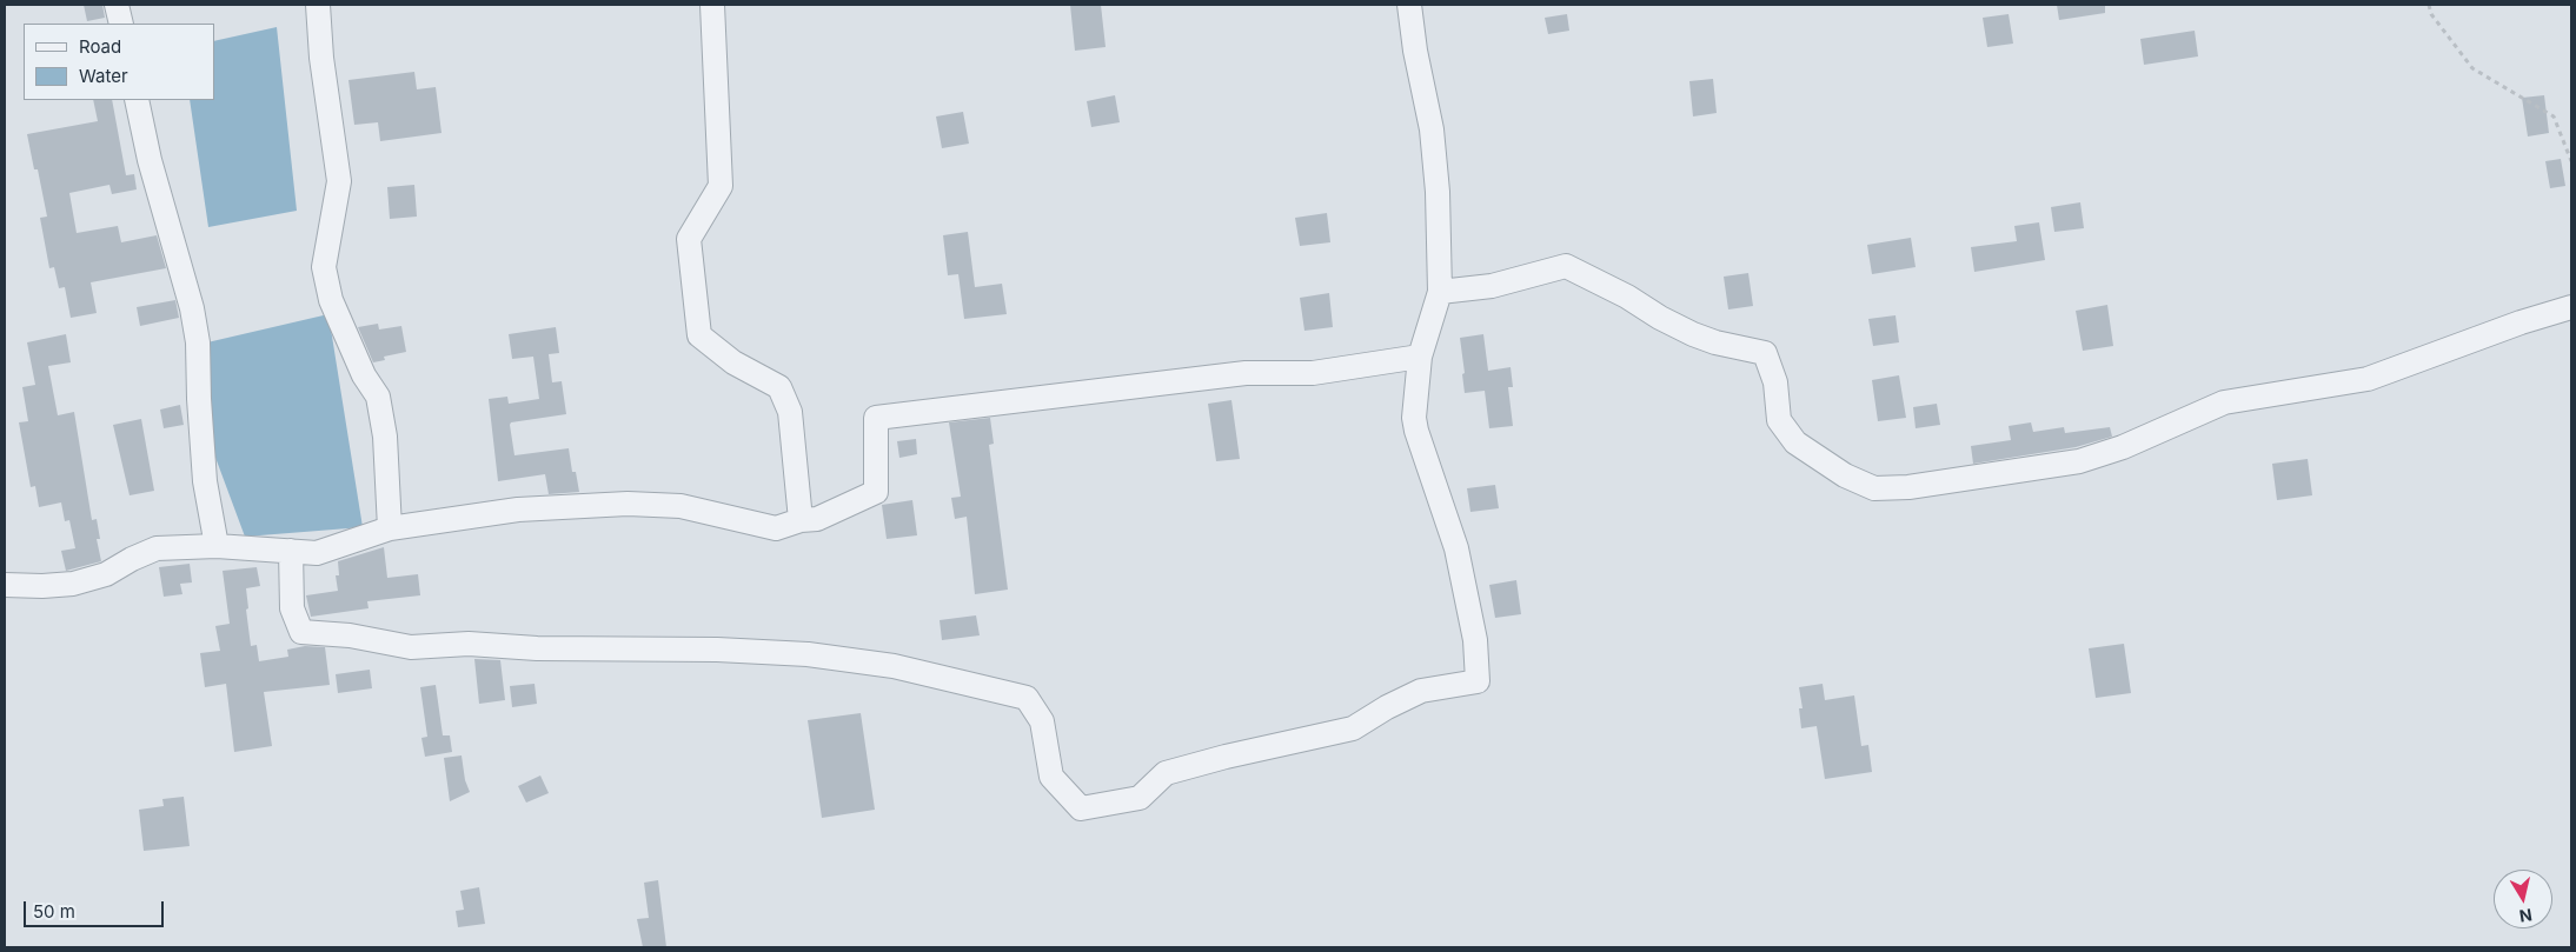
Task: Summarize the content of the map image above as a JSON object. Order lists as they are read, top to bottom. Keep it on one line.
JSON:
{"legend":["Road","Water"],"scale_bar":"50 m","north":"bottom"}
